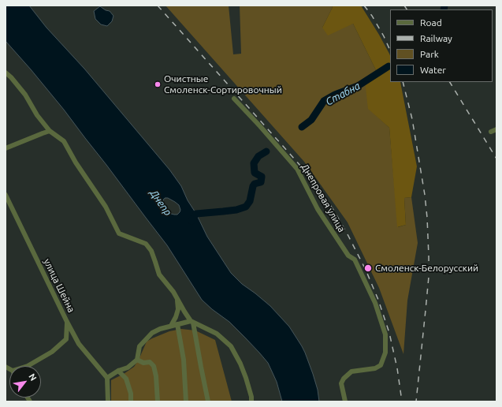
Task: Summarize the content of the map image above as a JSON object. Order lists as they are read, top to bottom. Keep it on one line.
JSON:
{"streets":{"street":["Днепровая улица","улица Шейна"]},"water":["Стабна","Днепр"],"places":["Очистные Смоленск-Сортировочный","Смоленск-Белорусский"],"legend":["Road","Railway","Park","Water"],"north":"top right"}
